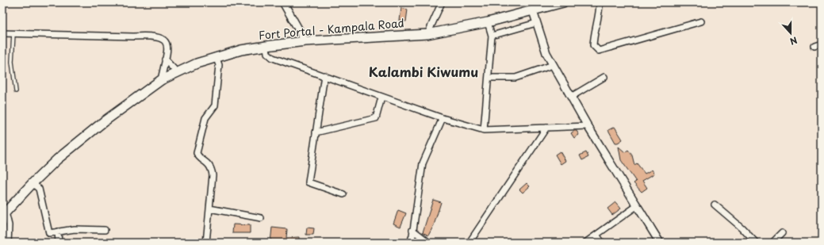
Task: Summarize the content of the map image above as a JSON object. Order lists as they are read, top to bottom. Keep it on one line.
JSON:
{"streets":{"main road":["Fort Portal - Kampala Road"]},"districts":["Kalambi Kiwumu"],"north":"bottom"}
